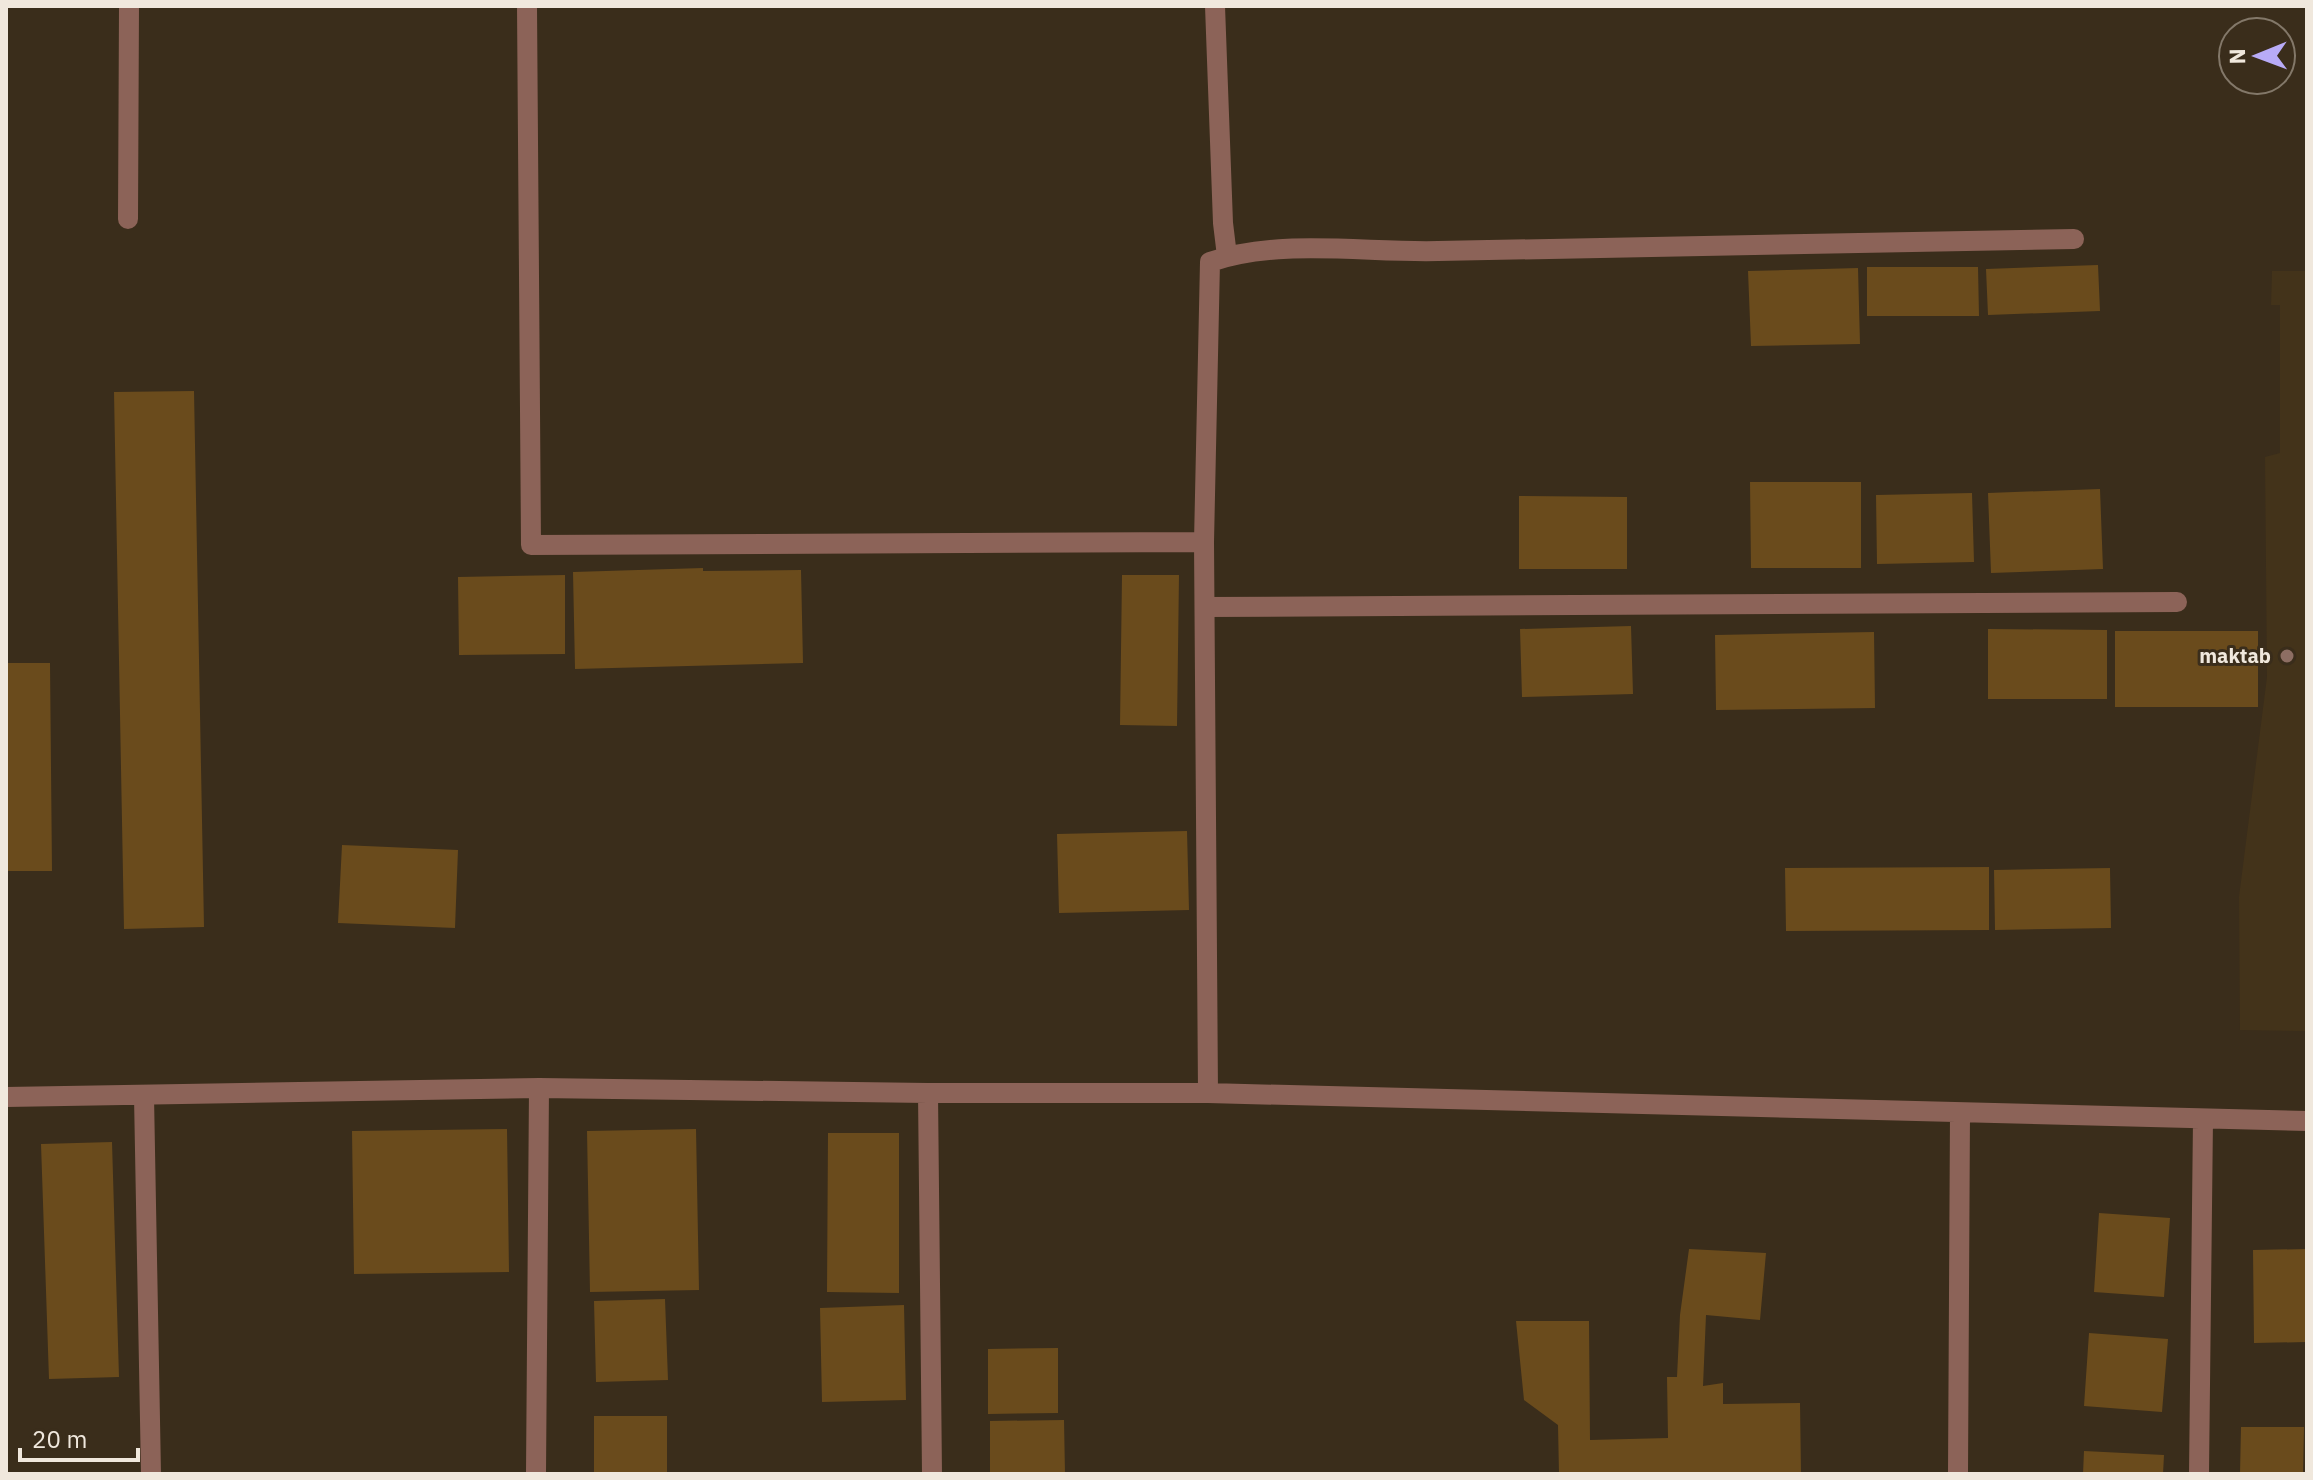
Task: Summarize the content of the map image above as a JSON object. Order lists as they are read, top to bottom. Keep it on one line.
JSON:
{"places":["maktab"],"scale_bar":"20 m","north":"left"}
